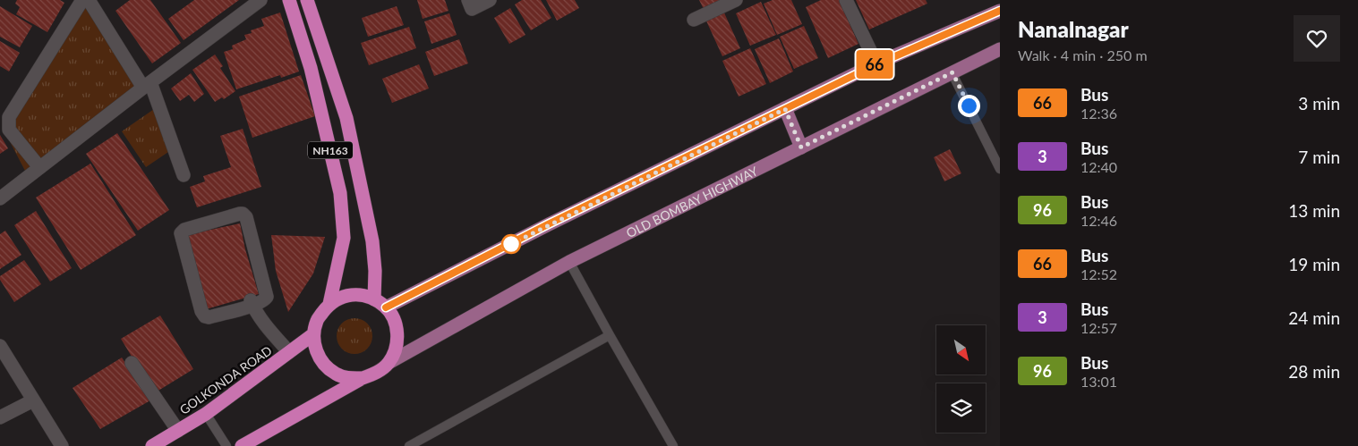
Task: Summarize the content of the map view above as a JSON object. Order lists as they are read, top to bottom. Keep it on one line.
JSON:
{"streets":{"highway":["NH163","GOLKONDA ROAD"],"main road":["OLD BOMBAY HIGHWAY"]},"crossings":[["NH163","OLD BOMBAY HIGHWAY"],["NH163","GOLKONDA ROAD"],["OLD BOMBAY HIGHWAY","GOLKONDA ROAD"]],"lines":["bus line 66"],"north":"bottom right","page":{"on_map":"66","heading":["Nanalnagar","Walk · 4 min · 250 m"],"list":[{"mark":"66","name":"Bus","note":"12:36","value":"3 min"},{"mark":"3","name":"Bus","note":"12:40","value":"7 min"},{"mark":"96","name":"Bus","note":"12:46","value":"13 min"},{"mark":"66","name":"Bus","note":"12:52","value":"19 min"},{"mark":"3","name":"Bus","note":"12:57","value":"24 min"},{"mark":"96","name":"Bus","note":"13:01","value":"28 min"}]}}
